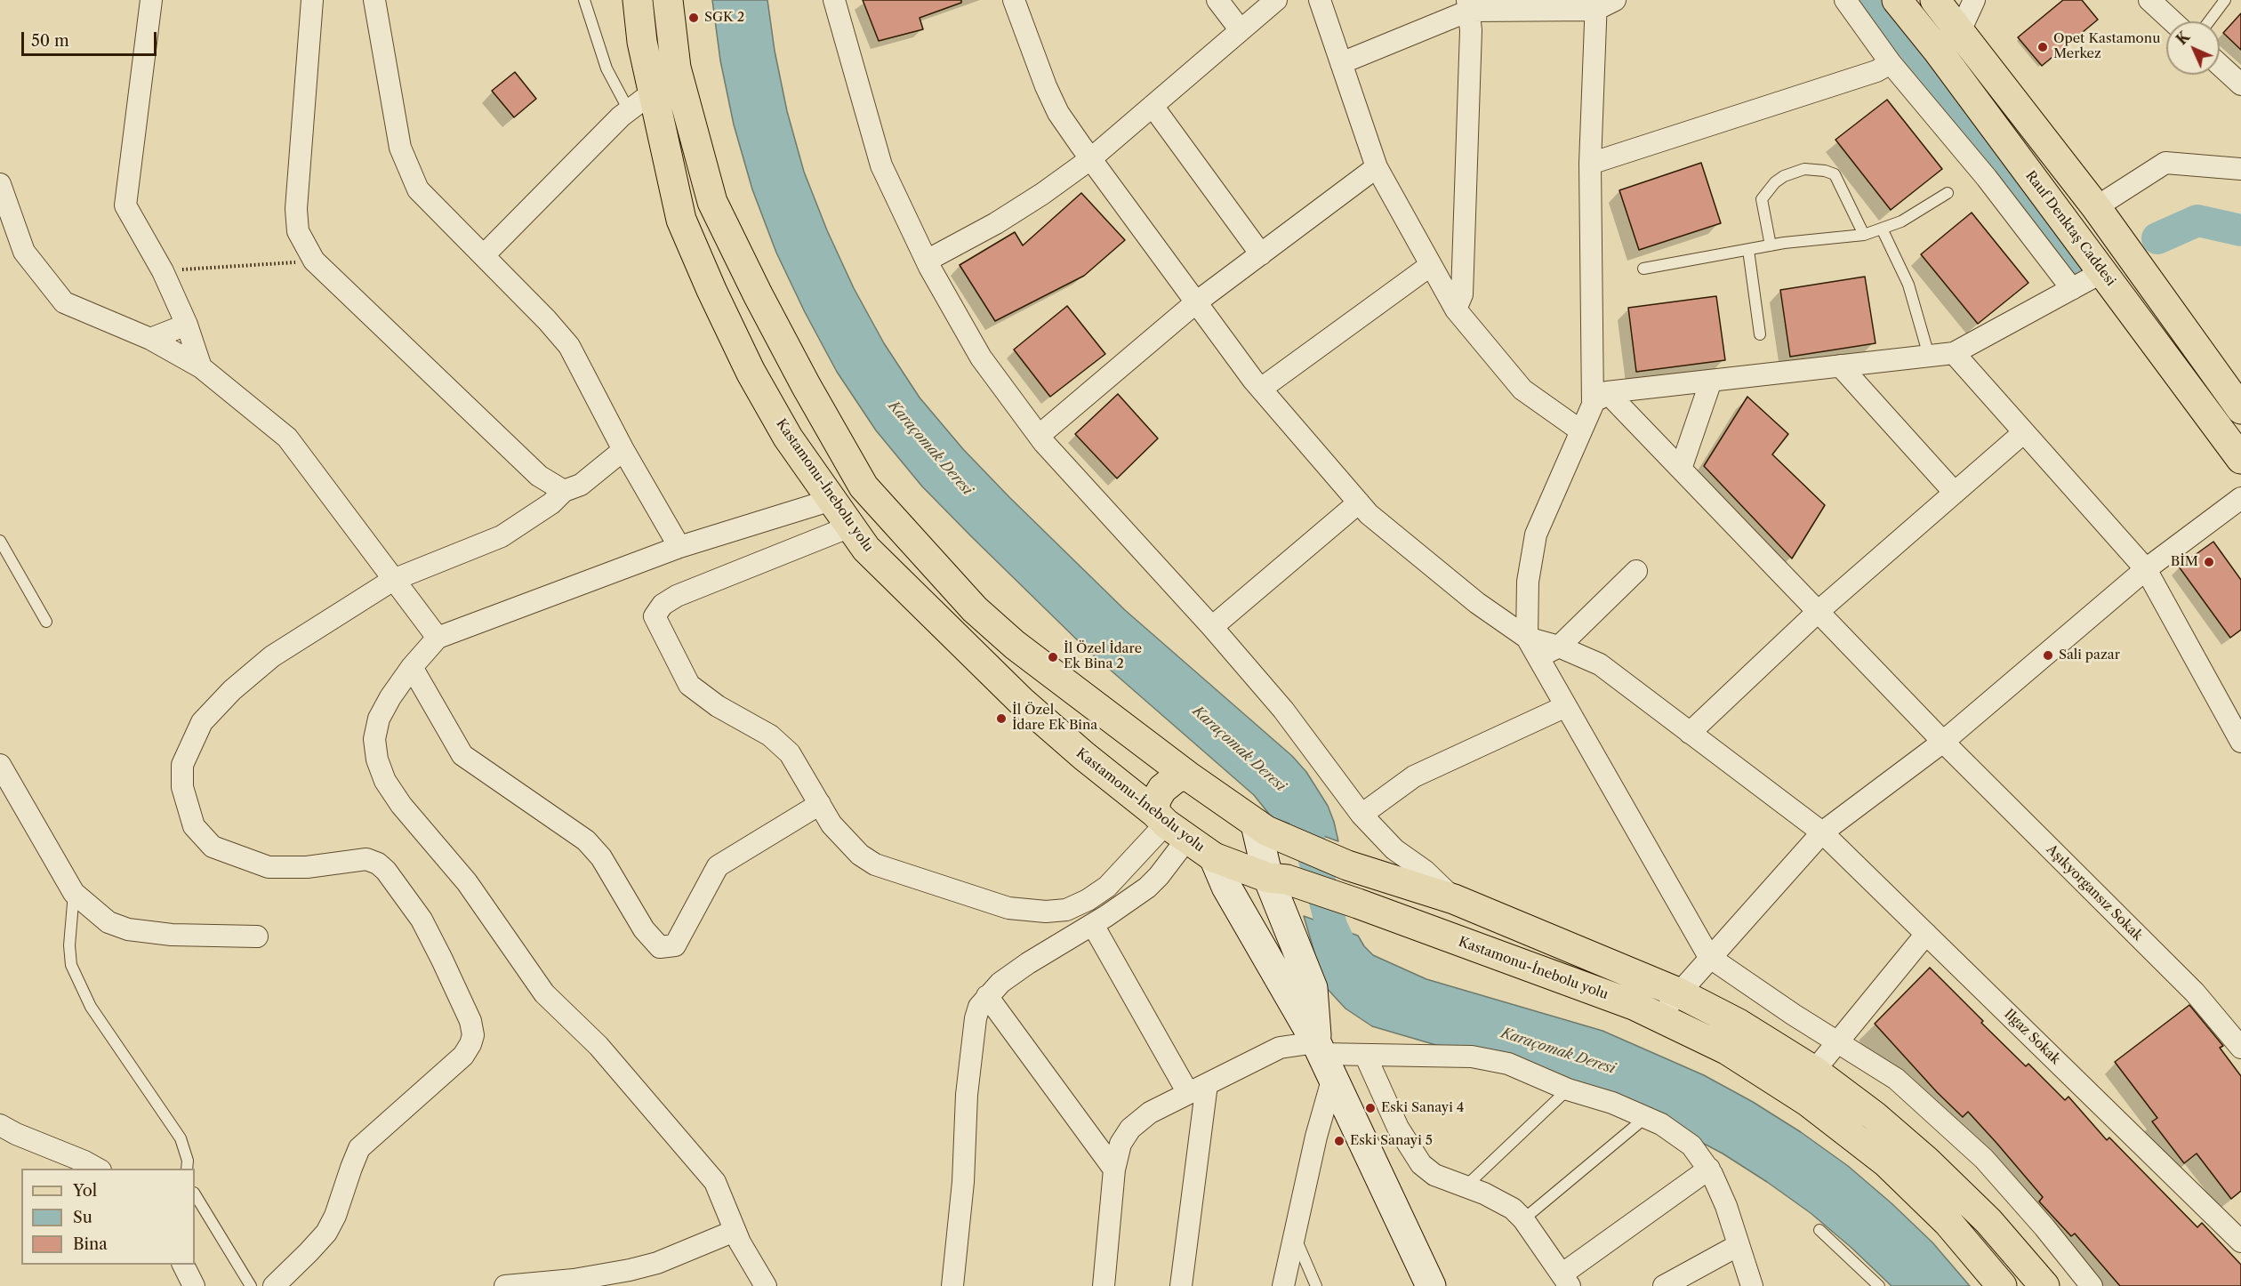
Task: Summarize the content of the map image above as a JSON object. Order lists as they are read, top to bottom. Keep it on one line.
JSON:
{"streets":{"main road":["Rauf Denktaş Caddesi","Kastamonu-İnebolu yolu"],"street":["Aşıkyorgansız Sokak","Ilgaz Sokak"]},"water":["Karaçomak Deresi"],"places":["SGK 2","Opet Kastamonu Merkez","BİM","Sali pazar","İl Özel İdare Ek Bina 2","İl Özel İdare Ek Bina","Eski Sanayi 4","Eski Sanayi 5"],"legend":["Yol","Su","Bina"],"scale_bar":"50 m","north":"top left"}
